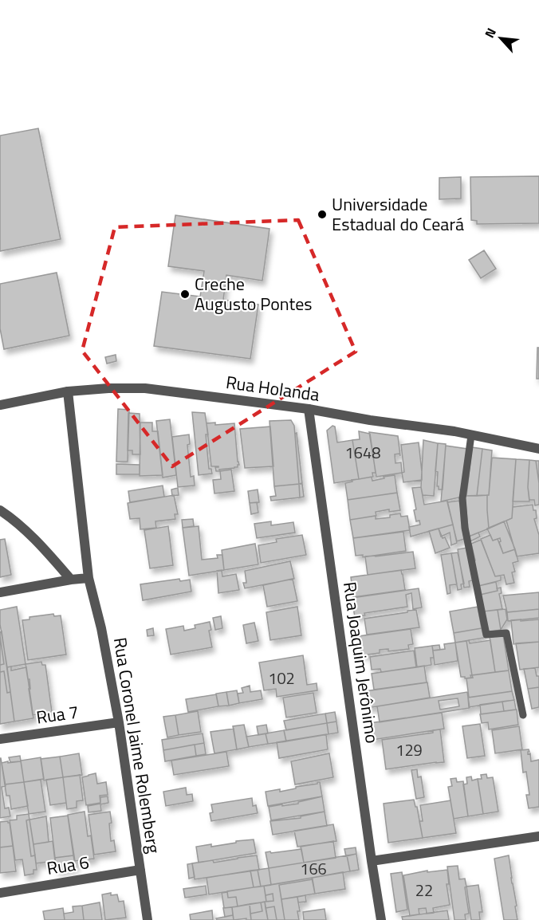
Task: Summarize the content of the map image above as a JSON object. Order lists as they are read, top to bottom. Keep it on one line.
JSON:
{"streets":{"street":["Rua Holanda","Rua Joaquim Jerônimo","Rua 7","Rua Coronel Jaime Rolemberg","Rua 6"]},"crossings":[["Rua Holanda","Rua Joaquim Jerônimo"],["Rua Holanda","Rua Coronel Jaime Rolemberg"],["Rua 7","Rua Coronel Jaime Rolemberg"],["Rua Coronel Jaime Rolemberg","Rua 6"]],"places":["Universidade Estadual do Ceará","Creche Augusto Pontes"],"house_numbers":["1648","102","129","166","22"],"north":"top left"}
